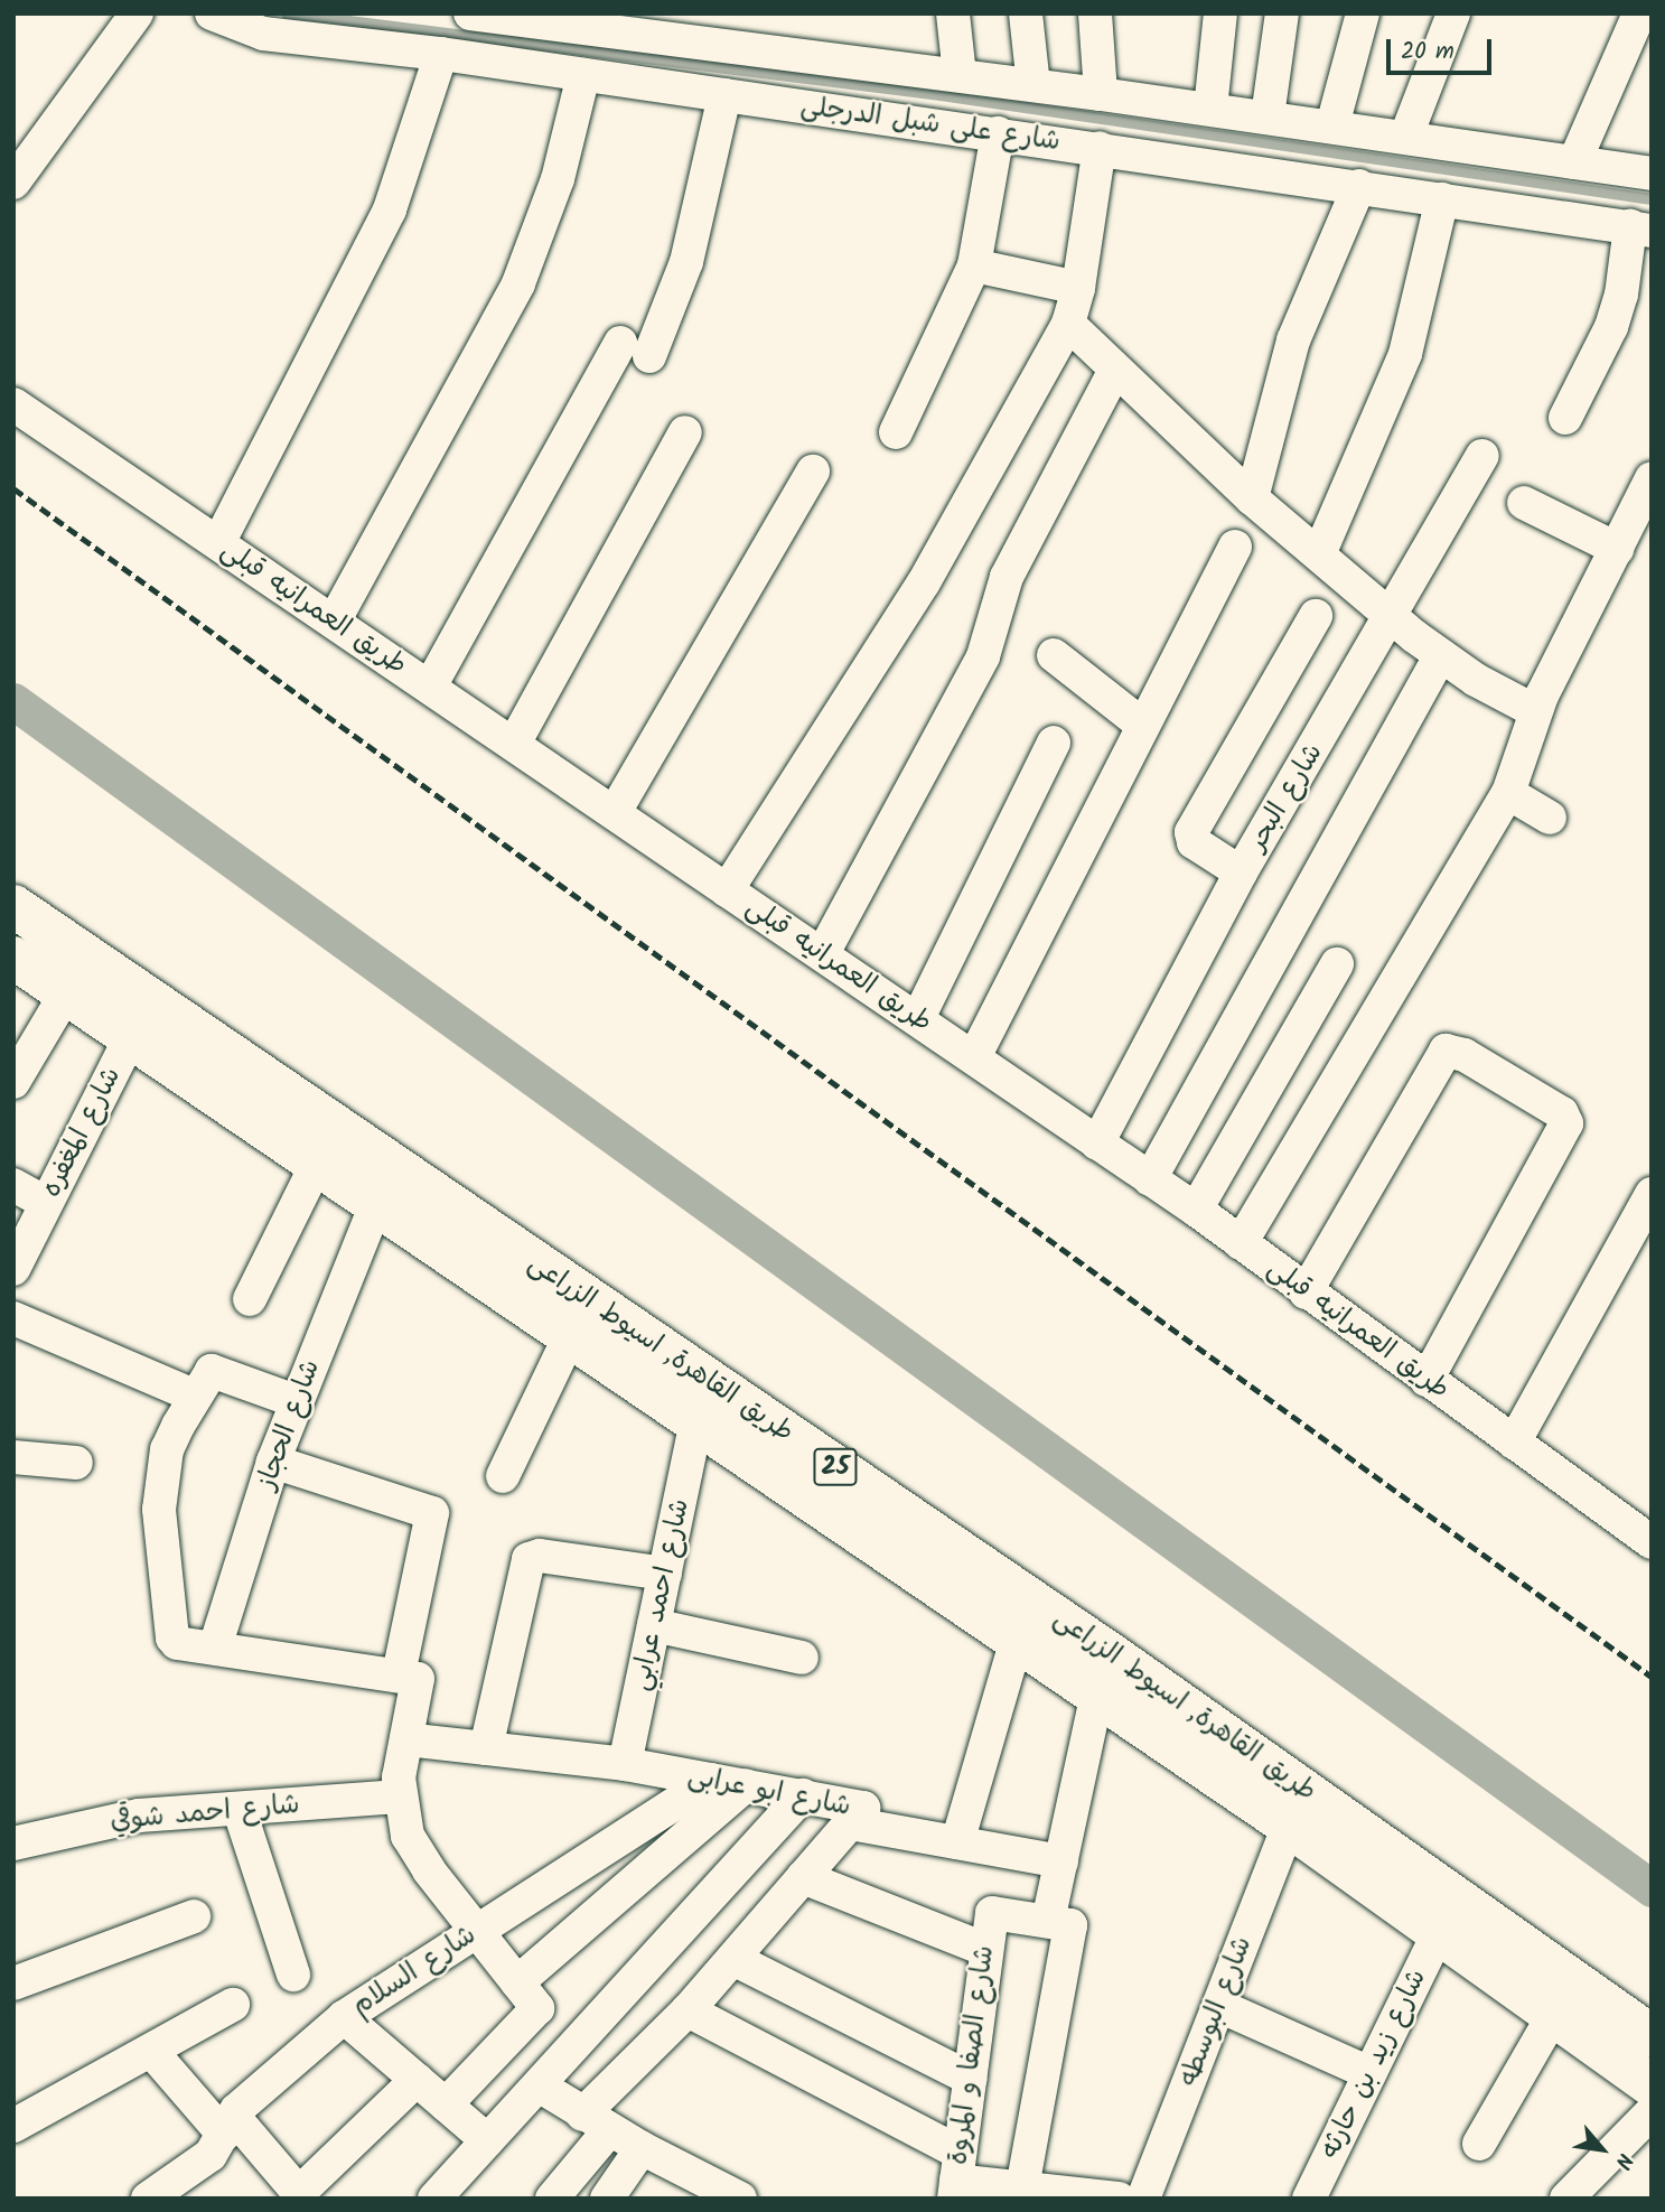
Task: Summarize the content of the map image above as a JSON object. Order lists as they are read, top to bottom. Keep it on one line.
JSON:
{"streets":{"highway":["طريق القاهرة, اسيوط الزراعى","25"],"street":["شارع على شبل الدرجلى","طريق العمرانيه قبلى","شارع البحر","شارع المغفره","شارع الحجاز","شارع احمد عرابي","شارع ابو عرابى","شارع احمد شوقي","شارع السلام","شارع البوسطه","شارع الصفا و المروة","شارع زيد بن حارثه"]},"crossings":[["طريق العمرانيه قبلى","شارع البحر"],["شارع المغفره","طريق القاهرة, اسيوط الزراعى"],["طريق القاهرة, اسيوط الزراعى","شارع الحجاز"],["طريق القاهرة, اسيوط الزراعى","شارع احمد عرابي"],["طريق القاهرة, اسيوط الزراعى","شارع البوسطه"],["طريق القاهرة, اسيوط الزراعى","شارع زيد بن حارثه"],["شارع احمد عرابي","شارع ابو عرابى"],["شارع ابو عرابى","شارع السلام"]],"scale_bar":"20 m","north":"bottom right"}
